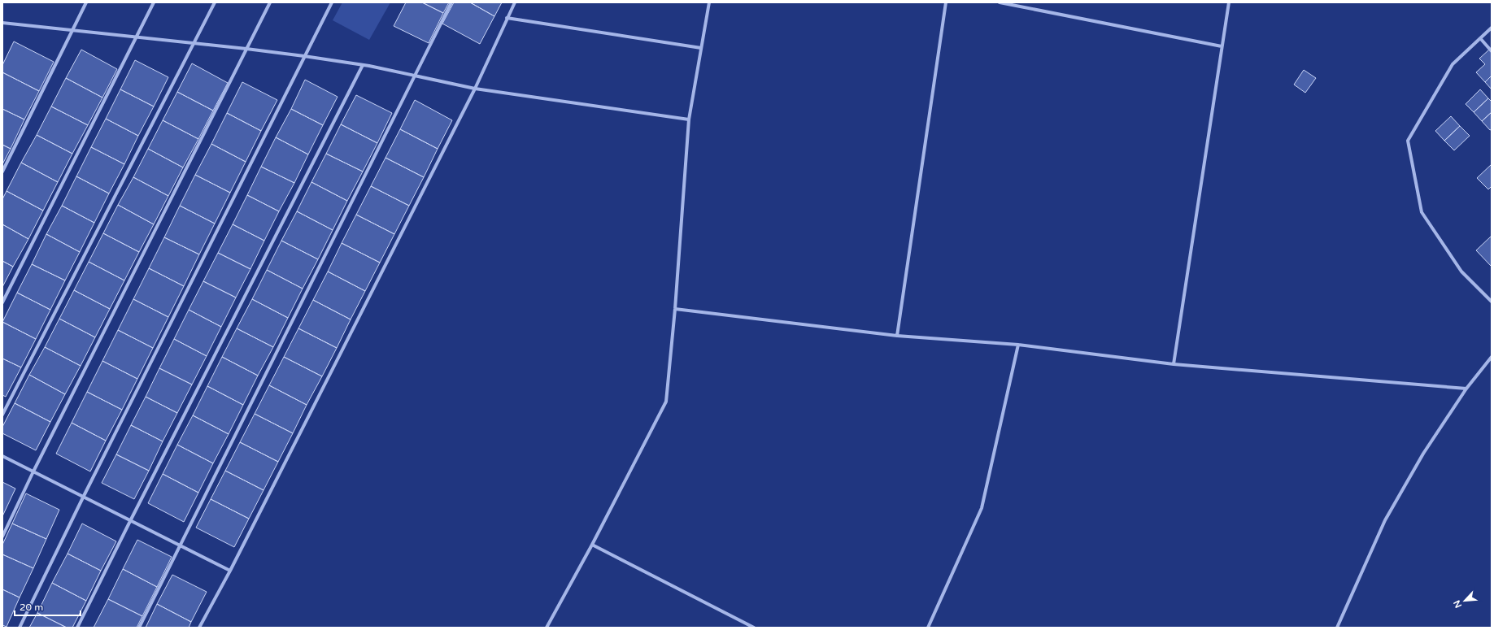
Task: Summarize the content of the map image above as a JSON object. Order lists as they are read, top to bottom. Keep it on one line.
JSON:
{"scale_bar":"20 m","north":"bottom left"}
